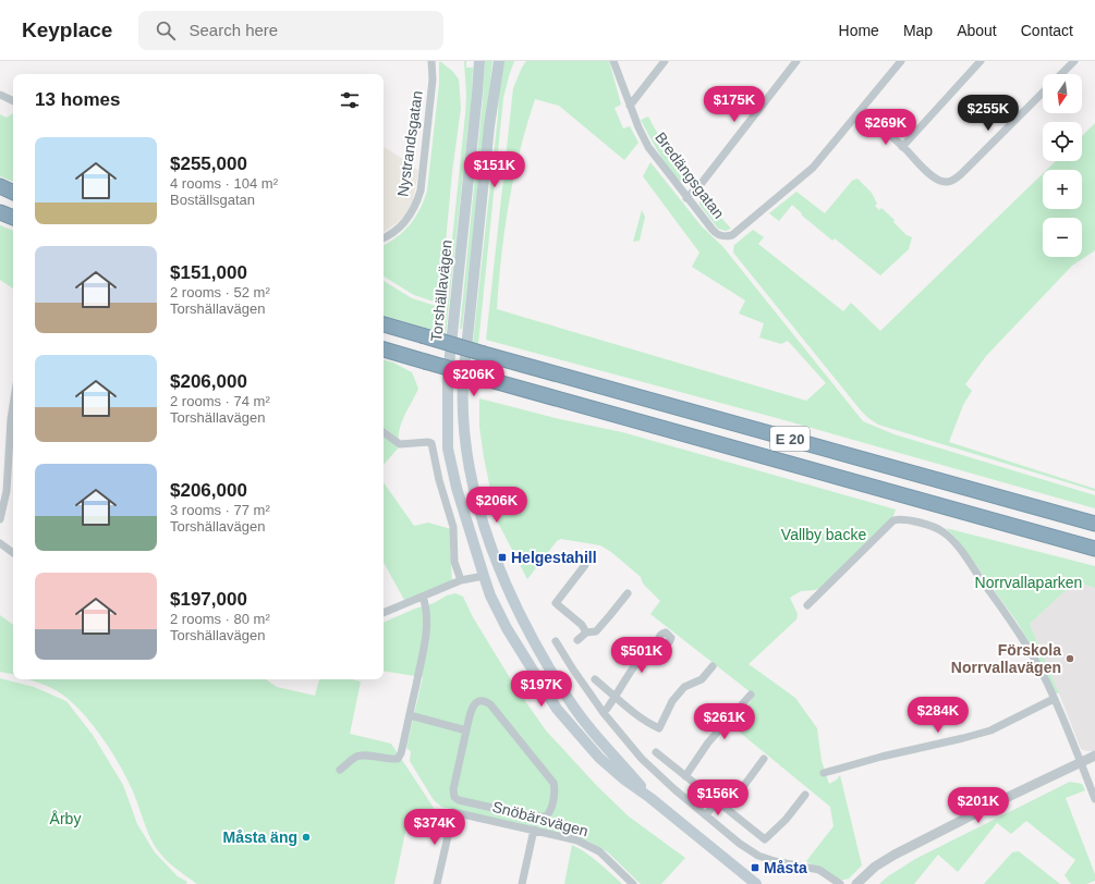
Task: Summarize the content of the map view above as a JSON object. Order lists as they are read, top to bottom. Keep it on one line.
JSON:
{"streets":{"highway":["E 20"],"main road":["Torshällavägen"],"street":["Nystrandsgatan","Bredängsgatan","Snöbärsvägen"]},"parks":["Vallby backe","Norrvallaparken","Årby"],"places":{"transit":["Helgestahill","Måsta"],"other":["Förskola Norrvallavägen","Måsta äng"]},"north":"bottom","page":{"header":"Keyplace","search":"Search here","nav":["Home","Map","About","Contact"],"map_buttons":["+","−"],"heading":"13 homes","price":["$175K","$255K","$269K","$151K","$206K","$206K","$501K","$197K","$284K","$261K","$156K","$201K","$374K"],"list":[{"name":"$255,000","note":"4 rooms · 104 m² · Boställsgatan"},{"name":"$151,000","note":"2 rooms · 52 m² · Torshällavägen"},{"name":"$206,000","note":"2 rooms · 74 m² · Torshällavägen"},{"name":"$206,000","note":"3 rooms · 77 m² · Torshällavägen"},{"name":"$197,000","note":"2 rooms · 80 m² · Torshällavägen"}]}}
